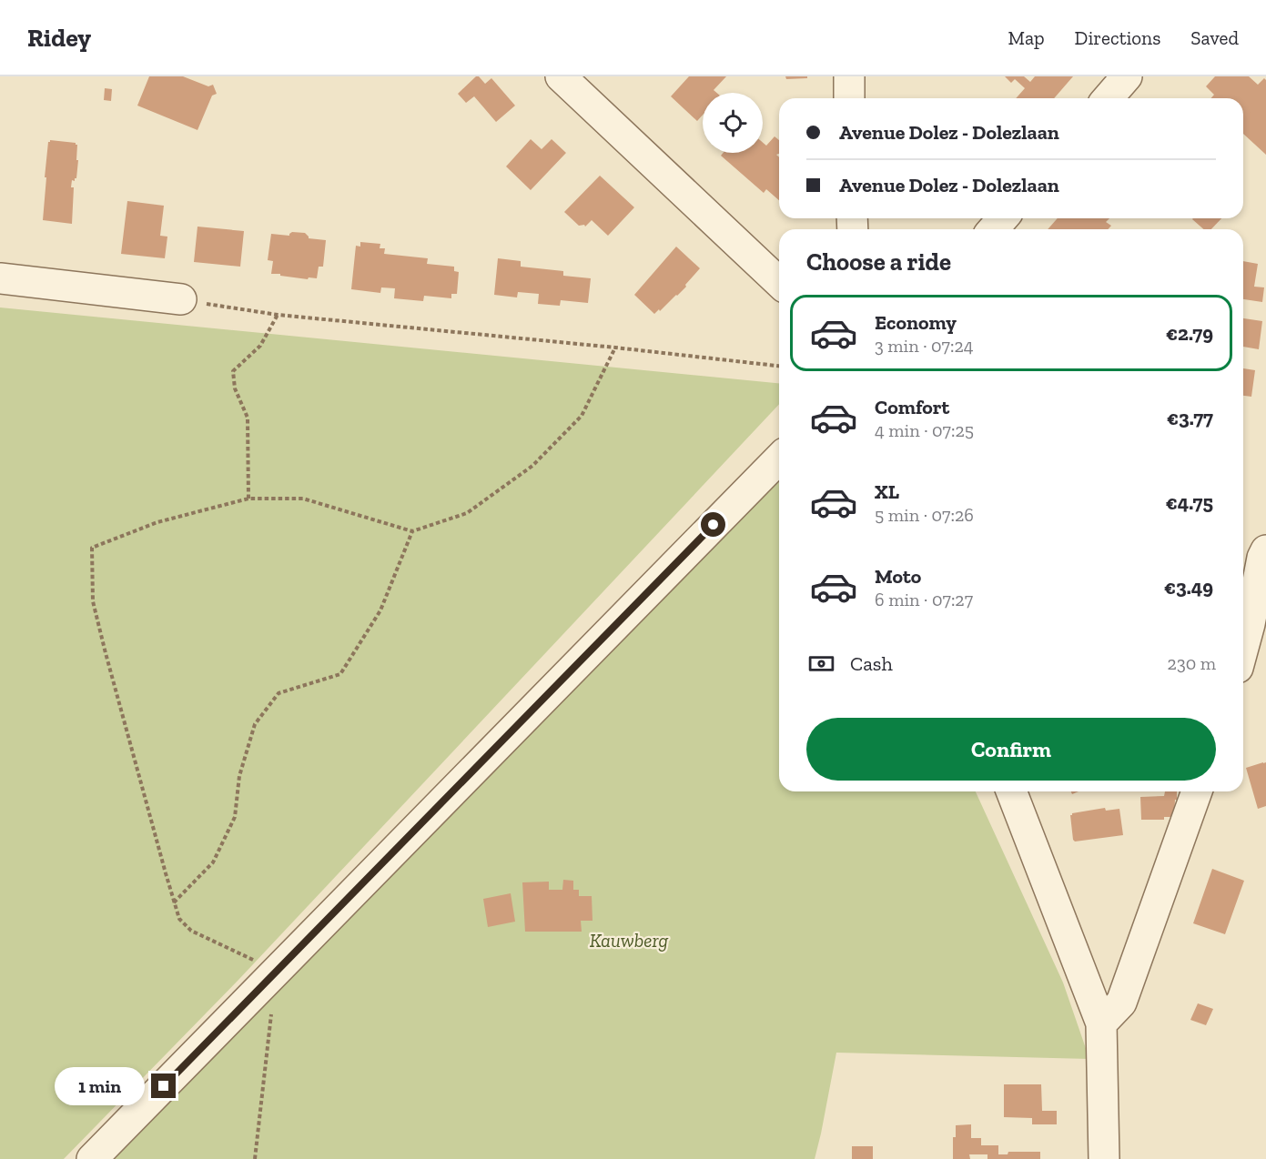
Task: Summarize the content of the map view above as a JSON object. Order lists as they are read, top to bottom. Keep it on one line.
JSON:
{"parks":["Kauwberg"],"page":{"header":"Ridey","nav":["Map","Directions","Saved"],"banner":["Avenue Dolez - Dolezlaan","Avenue Dolez - Dolezlaan"],"heading":"Choose a ride","list":[{"name":"Economy","note":"3 min · 07:24","value":"€2.79"},{"name":"Comfort","note":"4 min · 07:25","value":"€3.77"},{"name":"XL","note":"5 min · 07:26","value":"€4.75"},{"name":"Moto","note":"6 min · 07:27","value":"€3.49"}],"pay":["Cash","230 m"],"buttons":"Confirm","bubble":"1 min"}}
